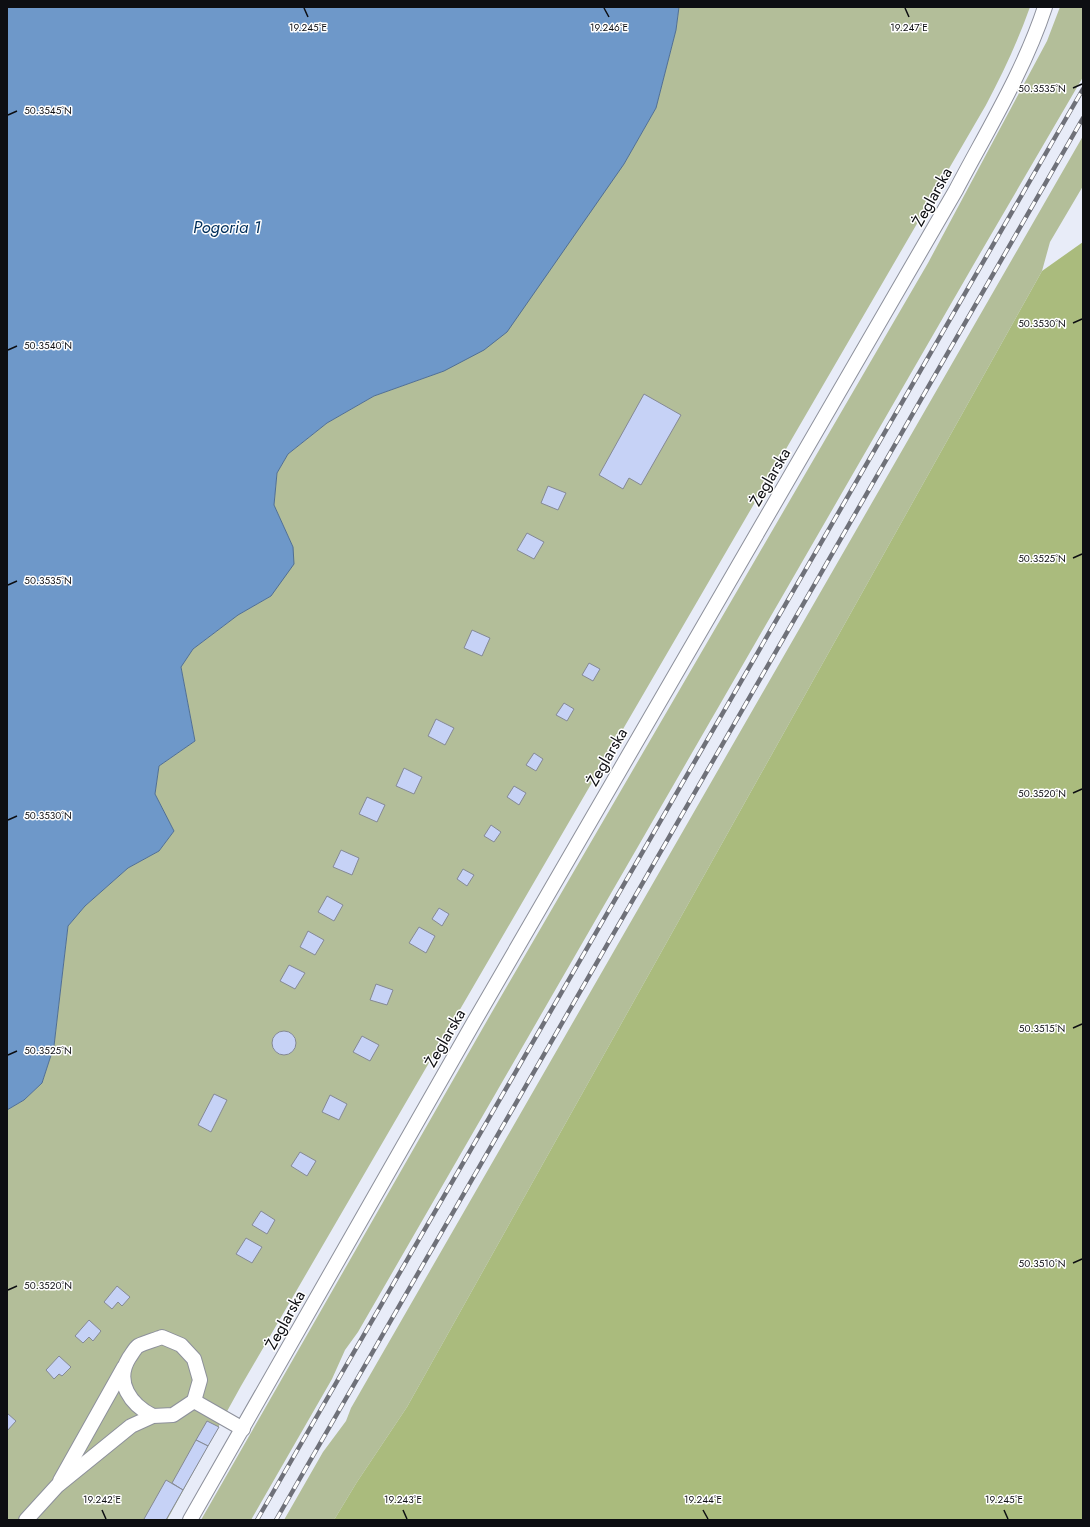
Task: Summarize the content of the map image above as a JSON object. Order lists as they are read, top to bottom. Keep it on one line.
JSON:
{"streets":{"lane":["Żeglarska"]},"water":["Pogoria 1"],"coordinates":["19.246°E","19.247°E","19.245°E","50.3535°N","50.3545°N","50.3530°N","50.3540°N","50.3525°N","50.3520°N","50.3515°N","50.3510°N","19.242°E","19.243°E","19.244°E"]}
